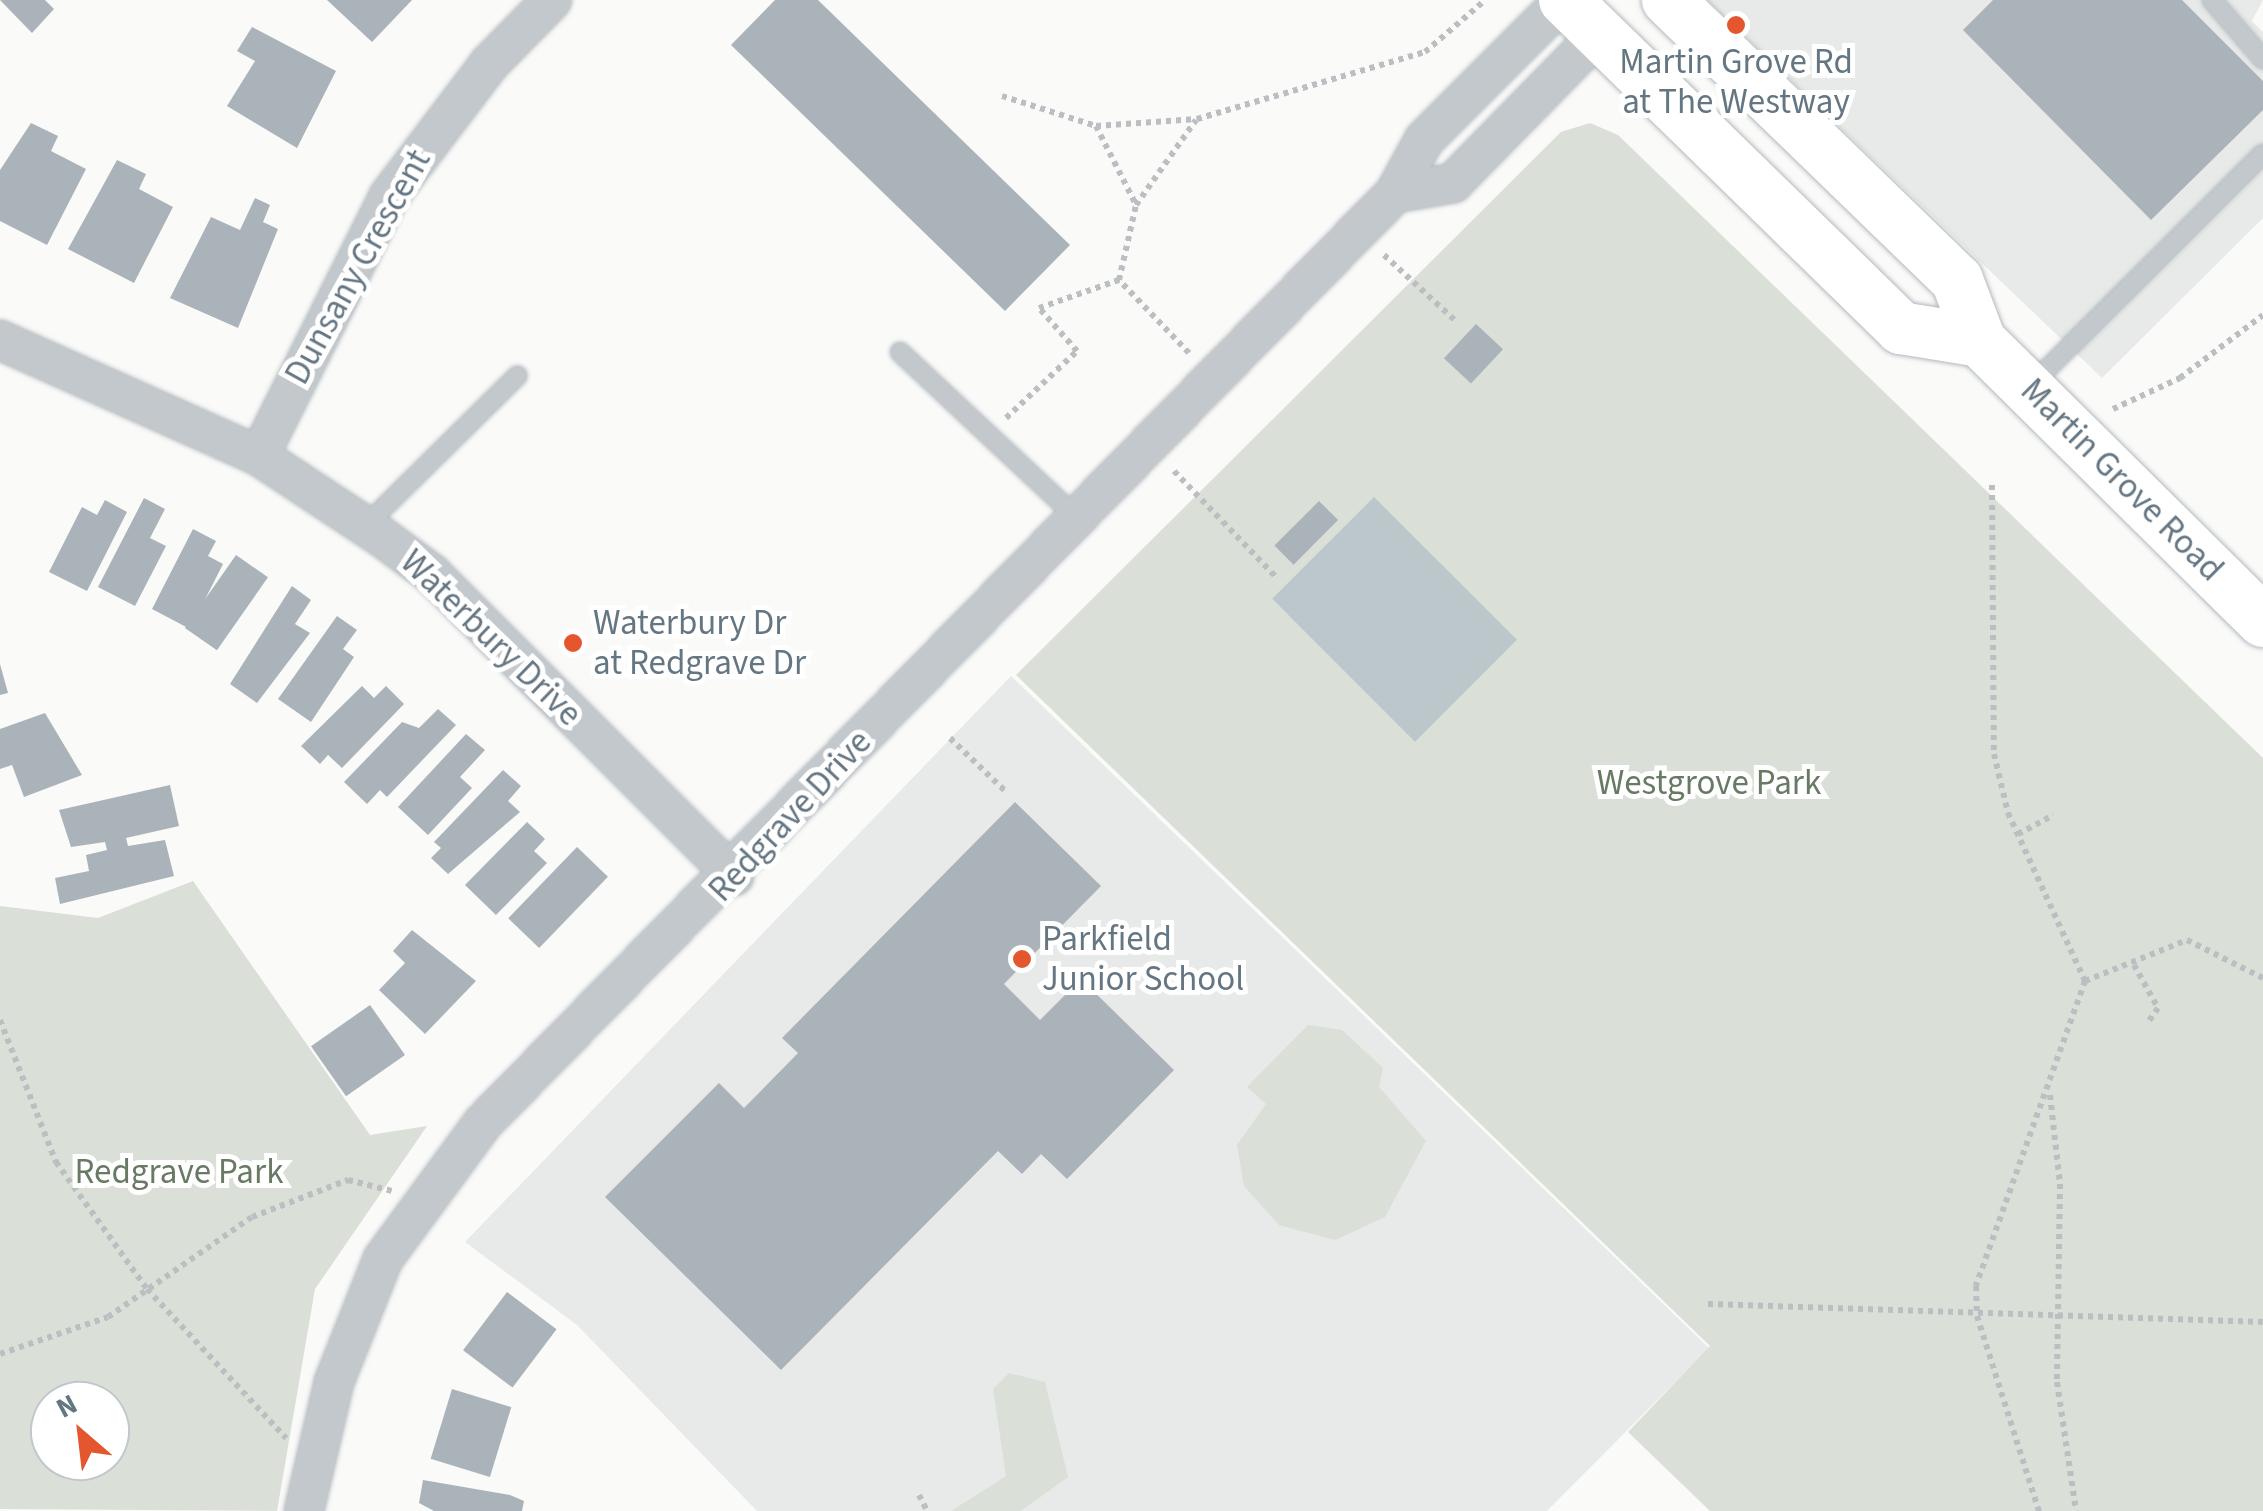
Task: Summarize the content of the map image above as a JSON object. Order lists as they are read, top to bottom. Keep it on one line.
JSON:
{"streets":{"main road":["Martin Grove Road"],"street":["Dunsany Crescent","Waterbury Drive","Redgrave Drive"]},"crossings":[["Dunsany Crescent","Waterbury Drive"],["Waterbury Drive","Redgrave Drive"]],"parks":["Westgrove Park","Redgrave Park"],"places":["Martin Grove Rd at The Westway","Waterbury Dr at Redgrave Dr","Parkfield Junior School"],"north":"top left"}
